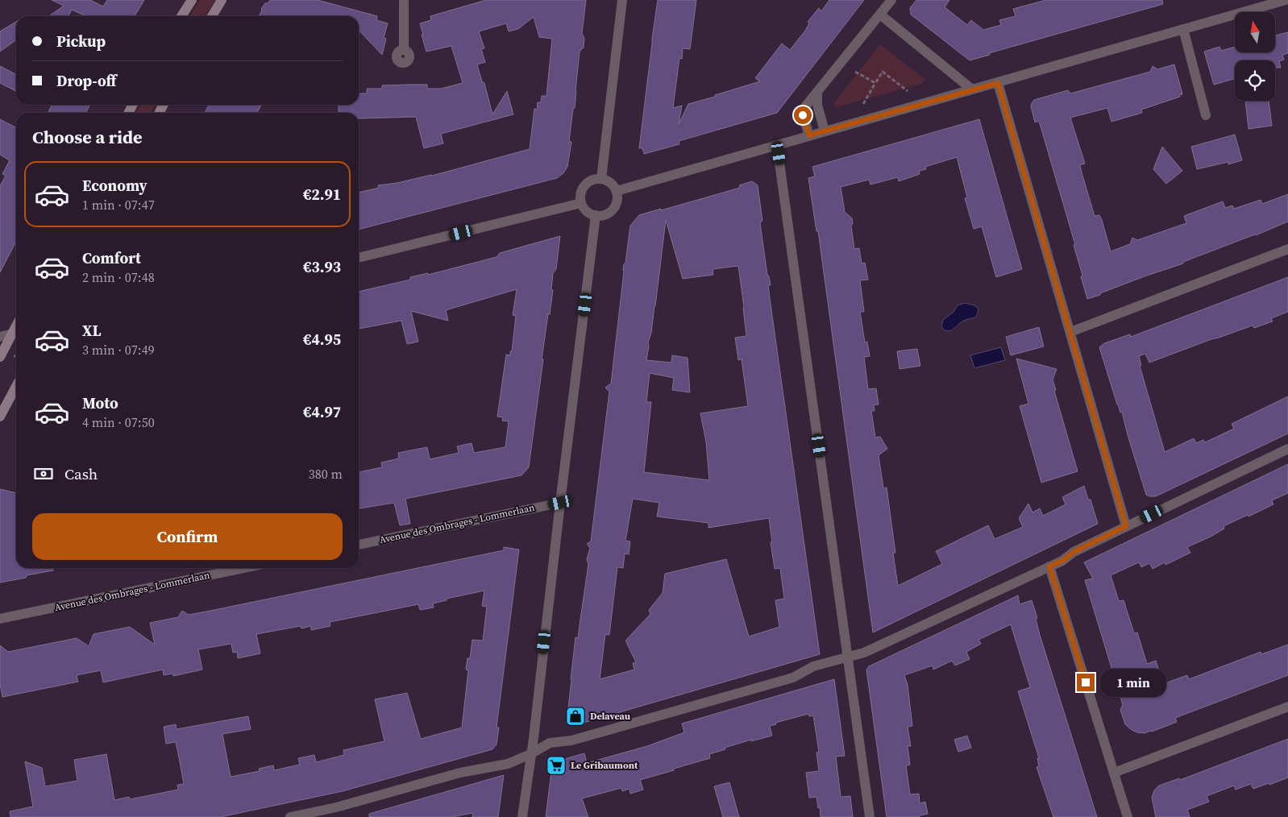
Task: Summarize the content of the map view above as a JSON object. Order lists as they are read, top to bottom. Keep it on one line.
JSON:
{"streets":{"street":["Avenue des Ombrages - Lommerlaan"]},"places":{"shop":["Delaveau"],"supermarket":["Le Gribaumont"]},"north":"top","page":{"banner":["Pickup","Drop-off"],"heading":"Choose a ride","list":[{"name":"Economy","note":"1 min · 07:47","value":"€2.91"},{"name":"Comfort","note":"2 min · 07:48","value":"€3.93"},{"name":"XL","note":"3 min · 07:49","value":"€4.95"},{"name":"Moto","note":"4 min · 07:50","value":"€4.97"}],"pay":["Cash","380 m"],"buttons":"Confirm","bubble":"1 min"}}
